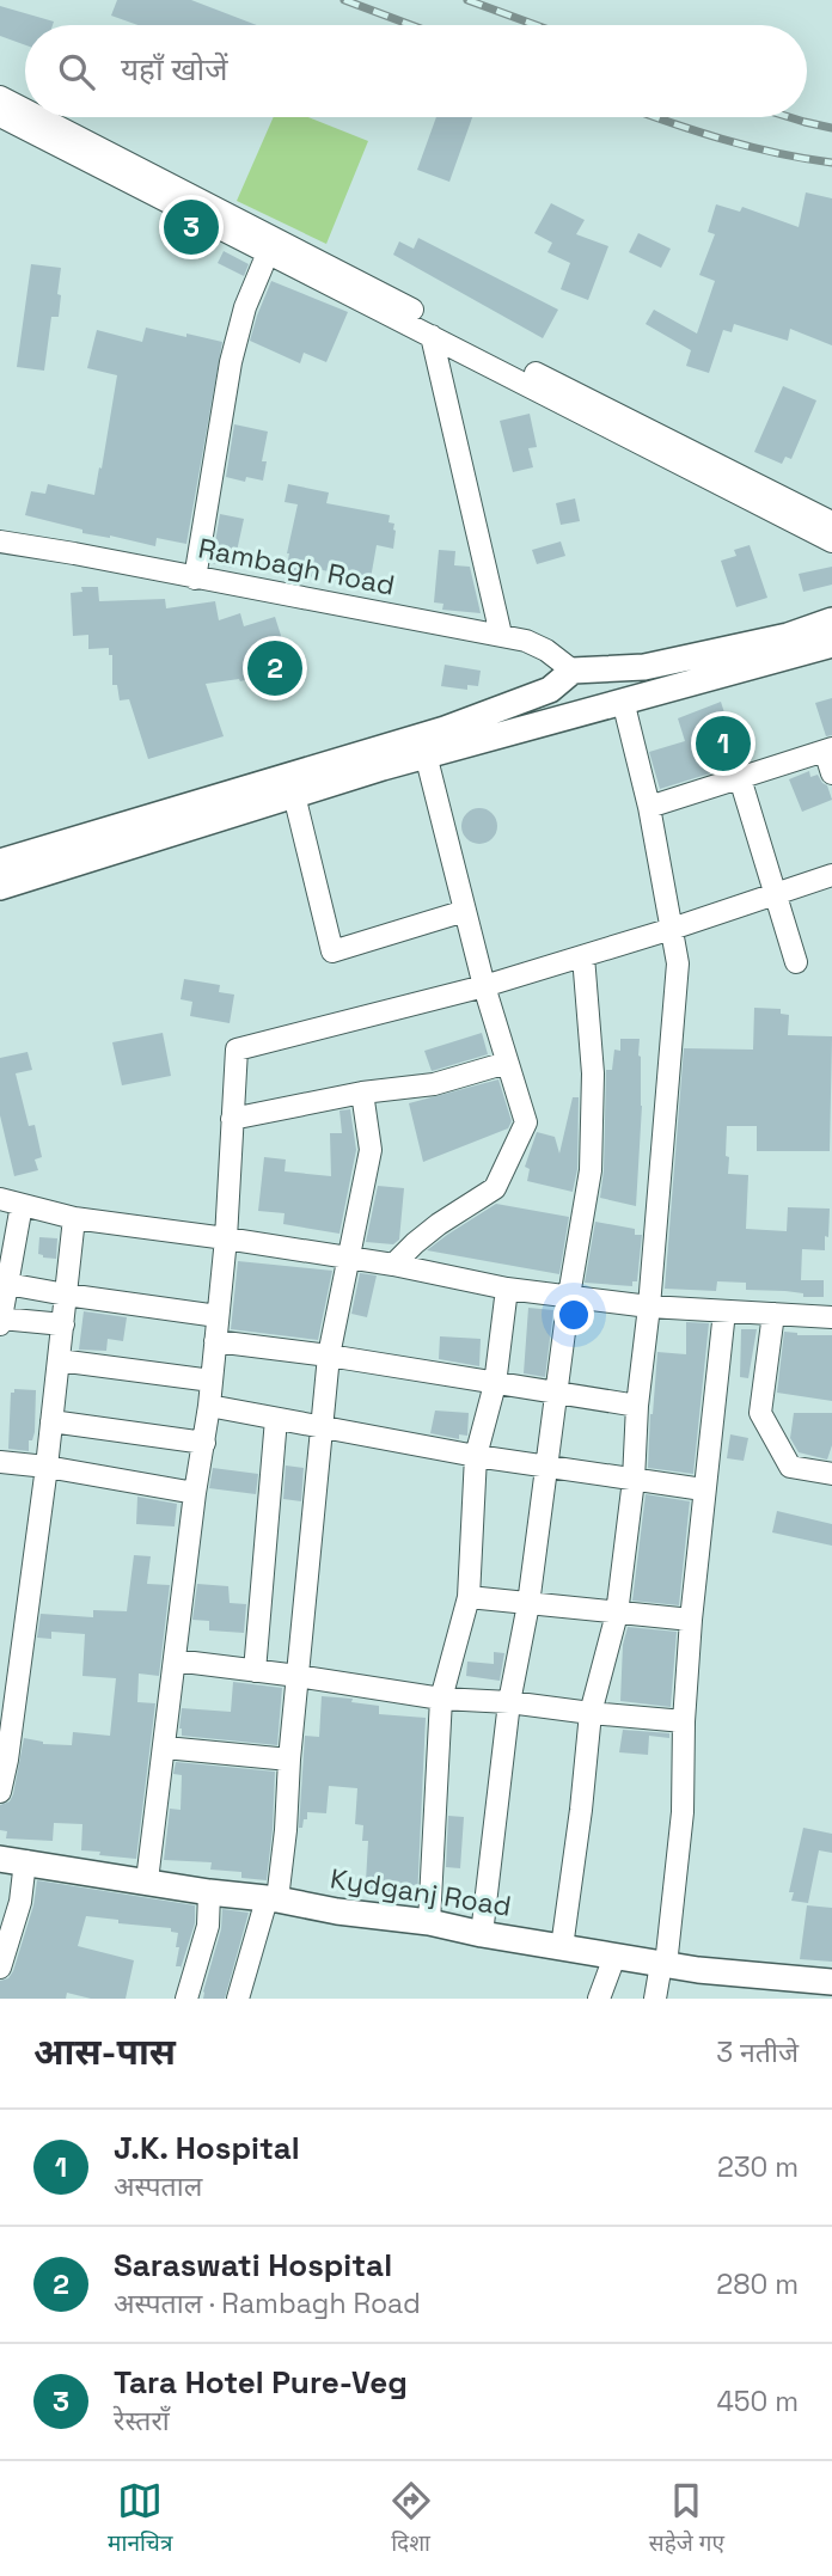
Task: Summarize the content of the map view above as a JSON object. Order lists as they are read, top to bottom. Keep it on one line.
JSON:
{"streets":{"main road":["Kydganj Road"],"street":["Rambagh Road"]},"page":{"search":"यहाँ खोजें","pins":["3","2","1"],"heading":["आस-पास","3 नतीजे"],"list":[{"mark":"1","name":"J.K. Hospital","note":"अस्पताल","value":"230 m"},{"mark":"2","name":"Saraswati Hospital","note":"अस्पताल · Rambagh Road","value":"280 m"},{"mark":"3","name":"Tara Hotel Pure-Veg","note":"रेस्तराँ","value":"450 m"}],"nav":["मानचित्र","दिशा","सहेजे गए"]}}
